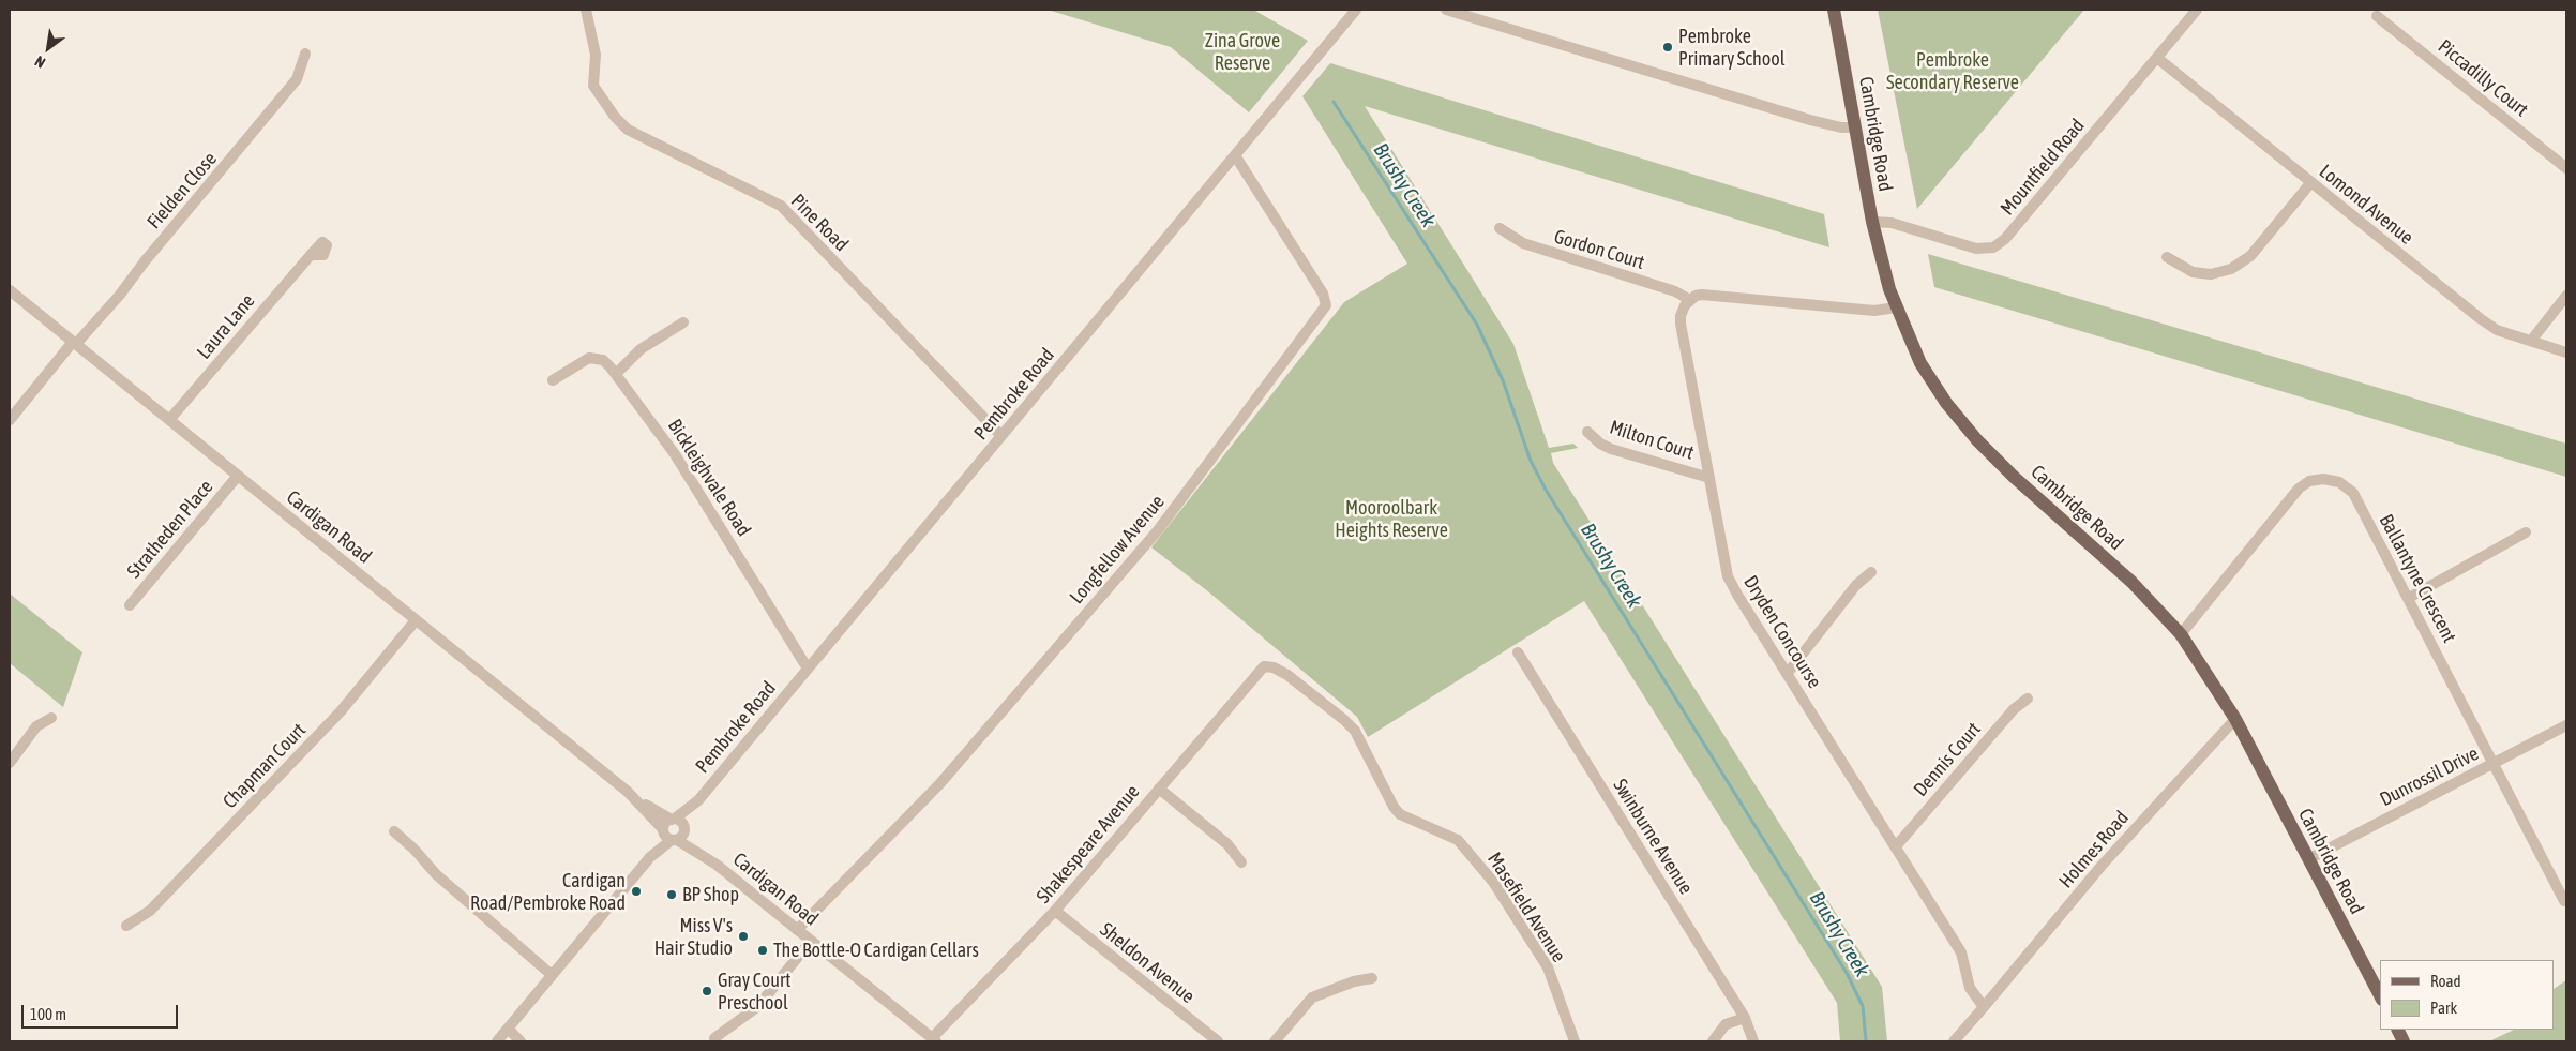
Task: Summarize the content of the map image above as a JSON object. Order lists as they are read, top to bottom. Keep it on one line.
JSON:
{"streets":{"main road":["Cambridge Road"],"street":["Piccadilly Court","Mountfield Road","Fielden Close","Lomond Avenue","Pine Road","Gordon Court","Laura Lane","Pembroke Road","Milton Court","Bickleighvale Road","Cardigan Road","Stratheden Place","Longfellow Avenue","Ballantyne Crescent","Dryden Concourse","Dennis Court","Chapman Court","Dunrossil Drive","Swinburne Avenue","Shakespeare Avenue","Holmes Road","Masefield Avenue","Sheldon Avenue"]},"crossings":[["Cambridge Road","Mountfield Road"],["Cambridge Road","Ballantyne Crescent"],["Cambridge Road","Dunrossil Drive"],["Cambridge Road","Holmes Road"],["Mountfield Road","Lomond Avenue"],["Fielden Close","Cardigan Road"],["Pine Road","Pembroke Road"],["Gordon Court","Dryden Concourse"],["Laura Lane","Cardigan Road"],["Pembroke Road","Bickleighvale Road"],["Pembroke Road","Cardigan Road"],["Pembroke Road","Longfellow Avenue"],["Milton Court","Dryden Concourse"],["Cardigan Road","Stratheden Place"],["Cardigan Road","Longfellow Avenue"],["Cardigan Road","Chapman Court"],["Cardigan Road","Shakespeare Avenue"],["Ballantyne Crescent","Dunrossil Drive"],["Dryden Concourse","Dennis Court"],["Dryden Concourse","Holmes Road"],["Shakespeare Avenue","Masefield Avenue"],["Shakespeare Avenue","Sheldon Avenue"]],"water":["Brushy Creek"],"parks":["Zina Grove Reserve","Pembroke Secondary Reserve","Mooroolbark Heights Reserve"],"places":["Pembroke Primary School","Cardigan Road/Pembroke Road","BP Shop","Miss V's Hair Studio","The Bottle-O Cardigan Cellars","Gray Court Preschool"],"legend":["Road","Park"],"scale_bar":"100 m","north":"bottom left"}
